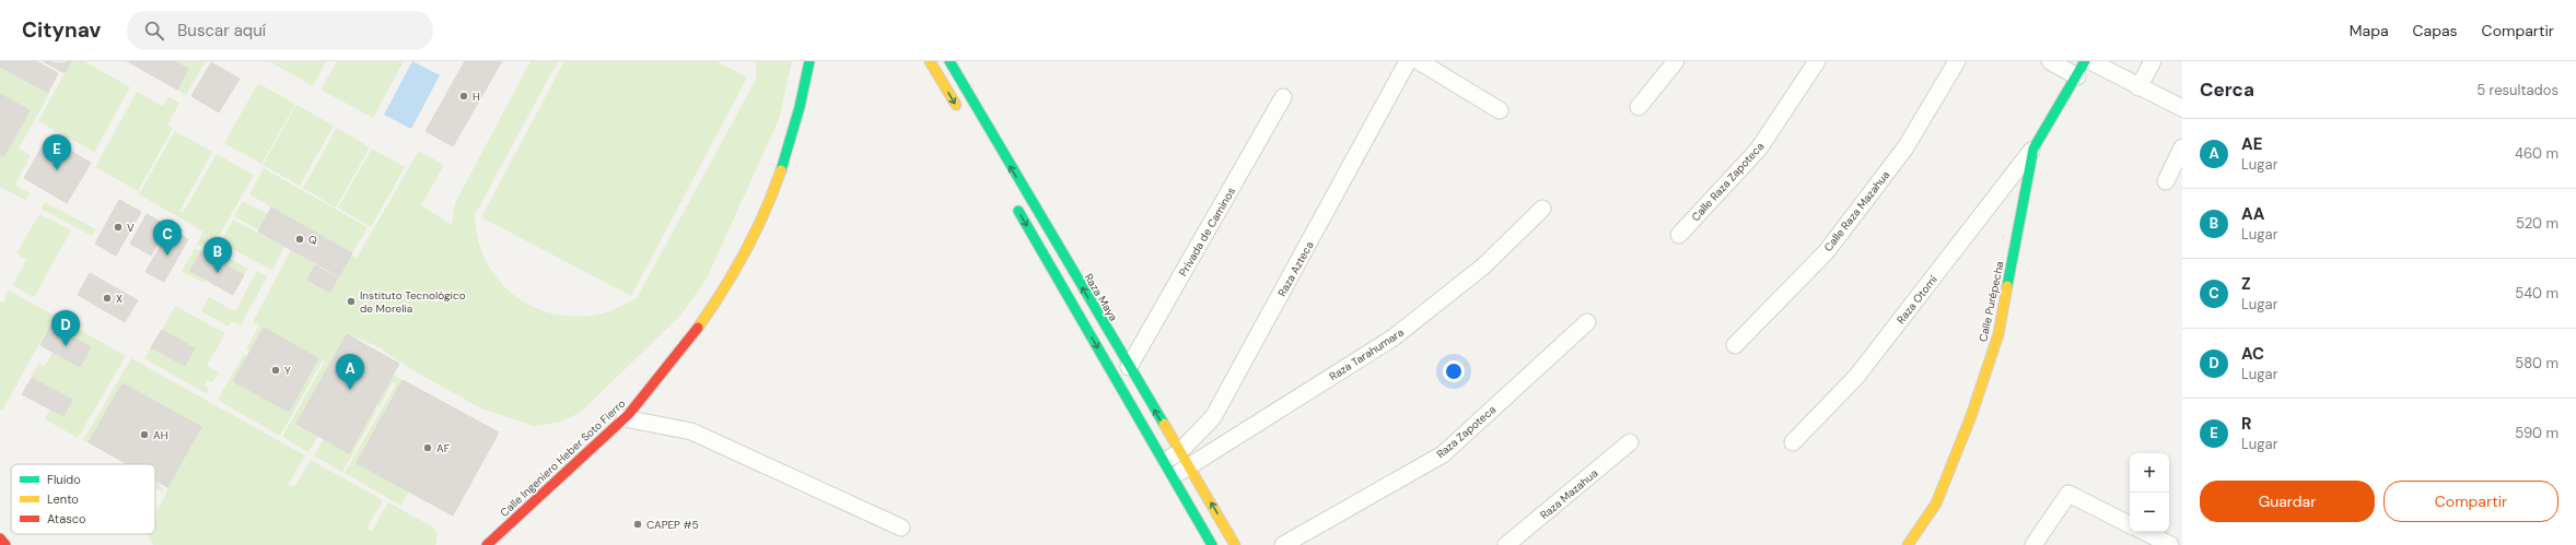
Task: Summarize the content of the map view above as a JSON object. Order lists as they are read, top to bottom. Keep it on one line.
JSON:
{"streets":{"street":["Calle Raza Zapoteca","Calle Raza Mazahua","Privada de Caminos","Raza Azteca","Raza Maya","Raza Otomí","Calle Purépecha","Raza Tarahumara","Raza Zapoteca","Calle Ingeniero Heber Soto Fierro","Raza Mazahua"]},"crossings":[["Privada de Caminos","Raza Maya"],["Raza Azteca","Raza Maya"],["Raza Maya","Raza Tarahumara"],["Raza Otomí","Calle Purépecha"]],"places":["H","V","Q","X","Instituto Tecnológico de Morelia","Y","AH","AF","CAPEP #5"],"legend":["Fluido","Lento","Atasco"],"page":{"header":"Citynav","search":"Buscar aquí","nav":["Mapa","Capas","Compartir"],"heading":["Cerca","5 resultados"],"list":[{"mark":"A","name":"AE","note":"Lugar","value":"460 m"},{"mark":"B","name":"AA","note":"Lugar","value":"520 m"},{"mark":"C","name":"Z","note":"Lugar","value":"540 m"},{"mark":"D","name":"AC","note":"Lugar","value":"580 m"},{"mark":"E","name":"R","note":"Lugar","value":"590 m"}],"pins":["E","C","B","D","A"],"map_buttons":["+","−"],"buttons":["Guardar","Compartir"]}}
